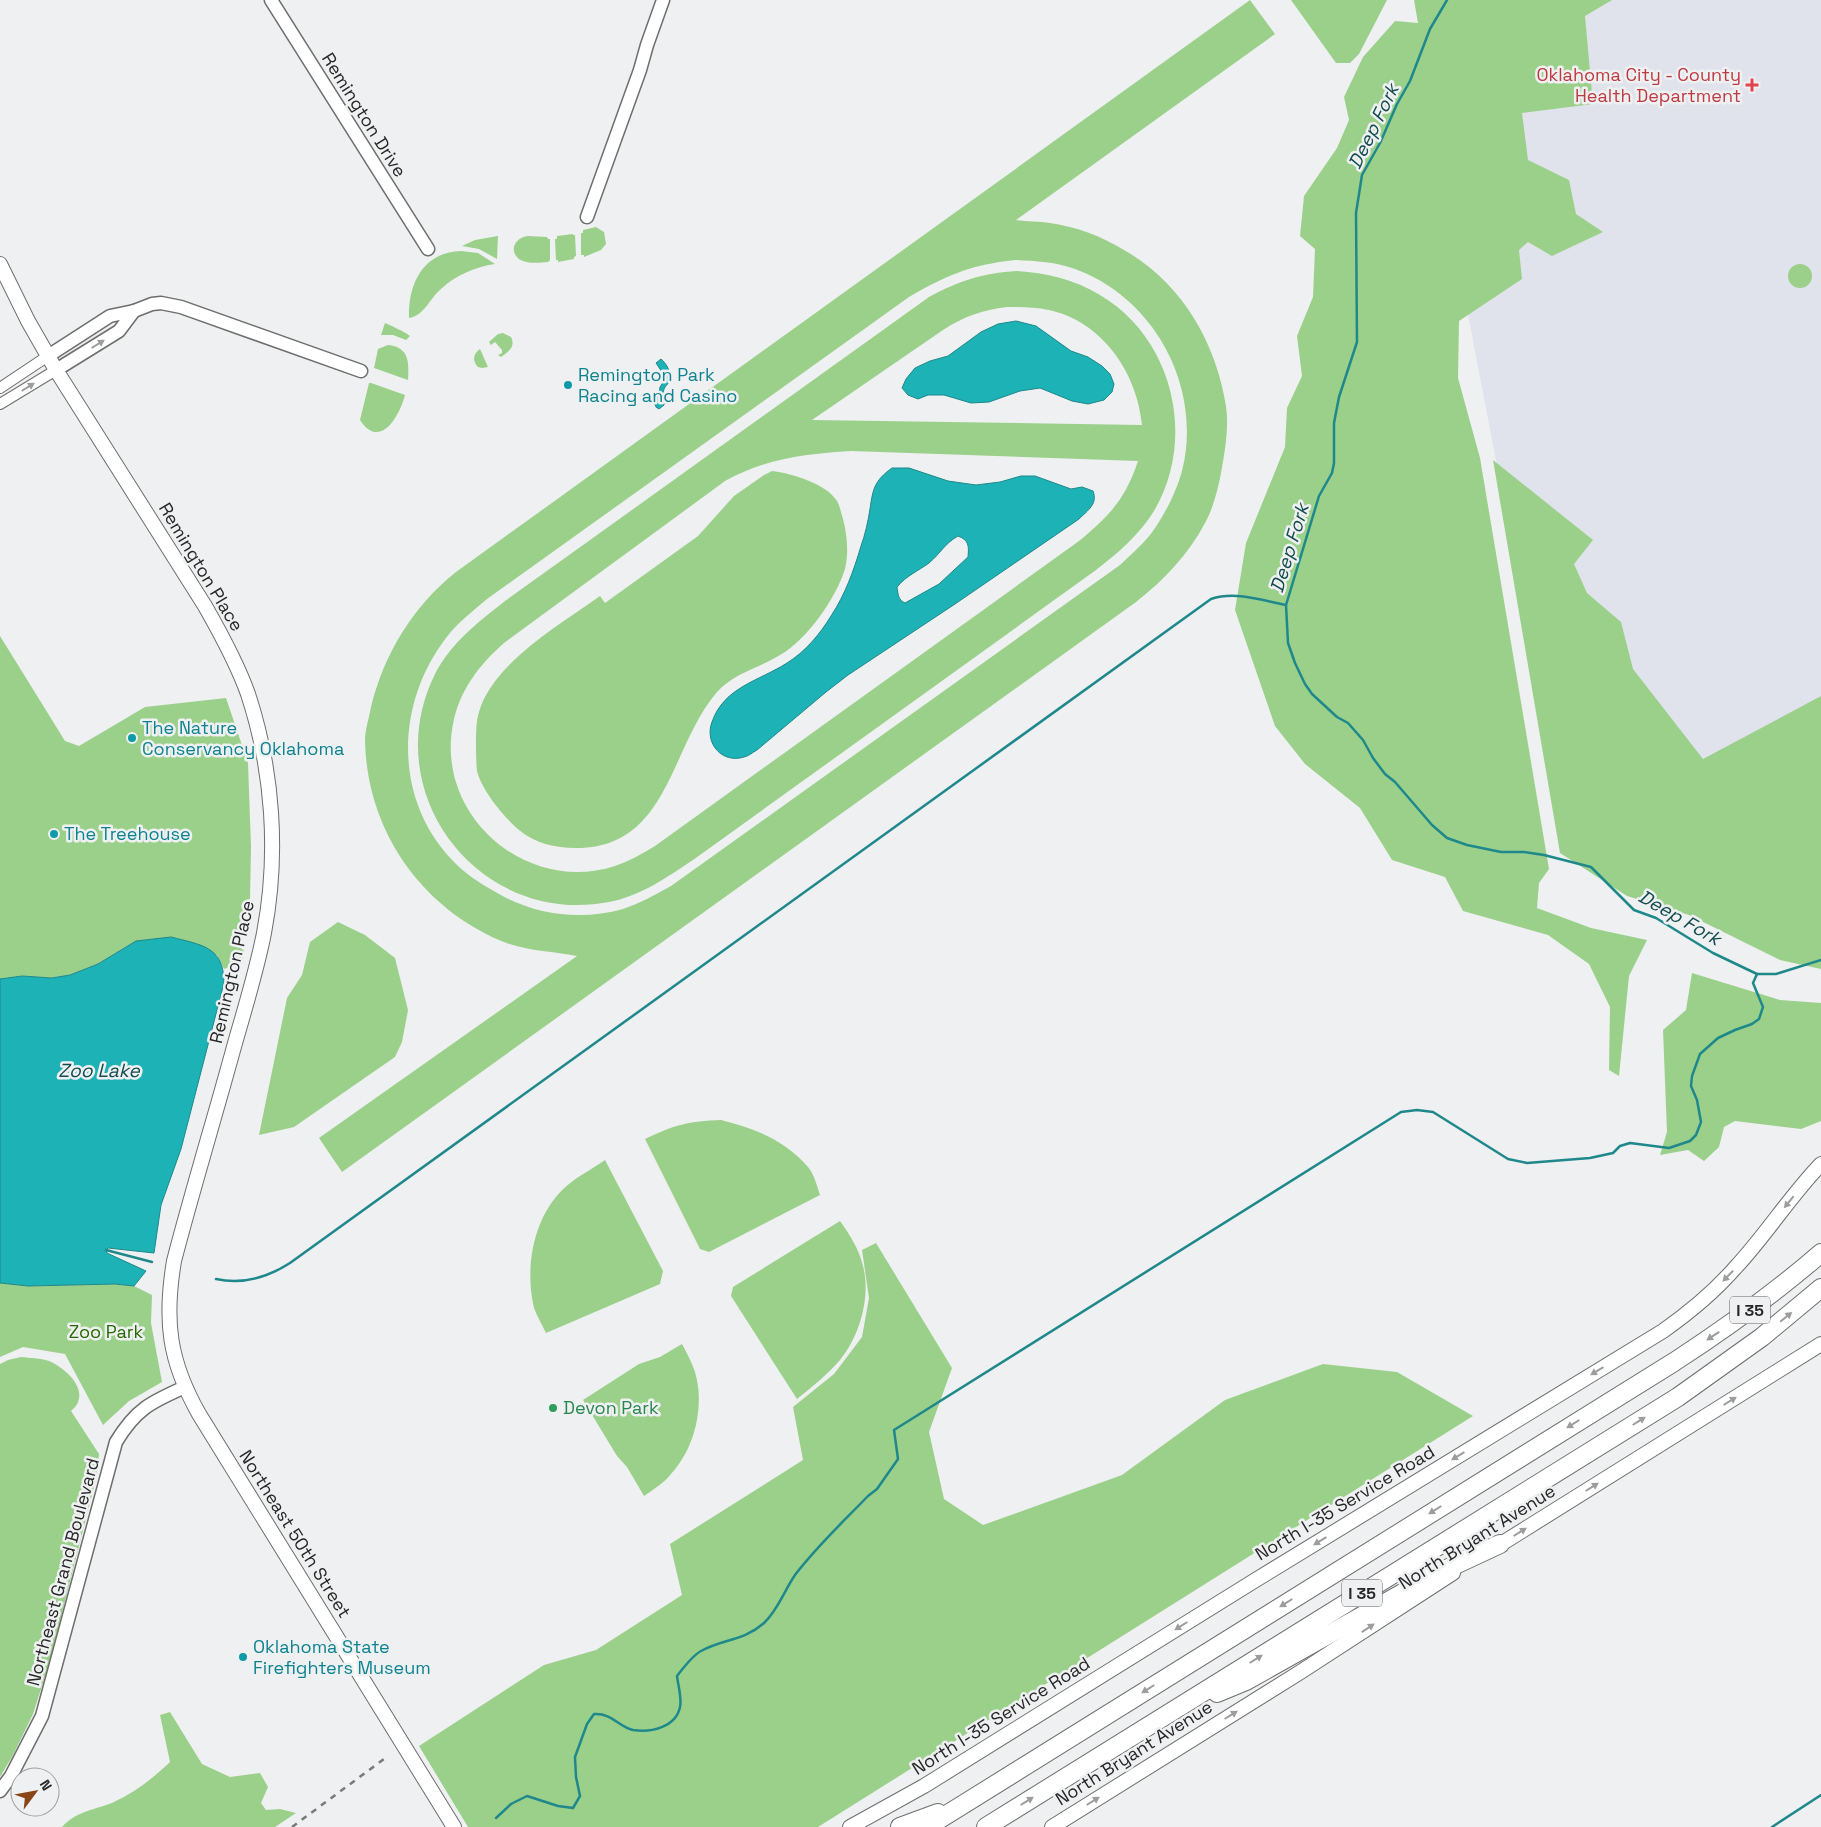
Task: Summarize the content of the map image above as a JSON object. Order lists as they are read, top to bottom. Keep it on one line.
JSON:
{"streets":{"highway":["I 35"],"main road":["Remington Place","North I-35 Service Road","Northeast 50th Street","North Bryant Avenue"],"street":["Remington Drive","Northeast Grand Boulevard"]},"crossings":[["Remington Place","Northeast 50th Street"],["Remington Place","Northeast Grand Boulevard"],["Northeast 50th Street","Northeast Grand Boulevard"]],"one_way":["North I-35 Service Road","North Bryant Avenue"],"water":["Deep Fork","Zoo Lake"],"parks":["Zoo Park"],"places":{"health":["Oklahoma City - County Health Department"],"other":["Remington Park Racing and Casino","The Nature Conservancy Oklahoma","The Treehouse","Devon Park","Oklahoma State Firefighters Museum"]},"north":"top right"}
